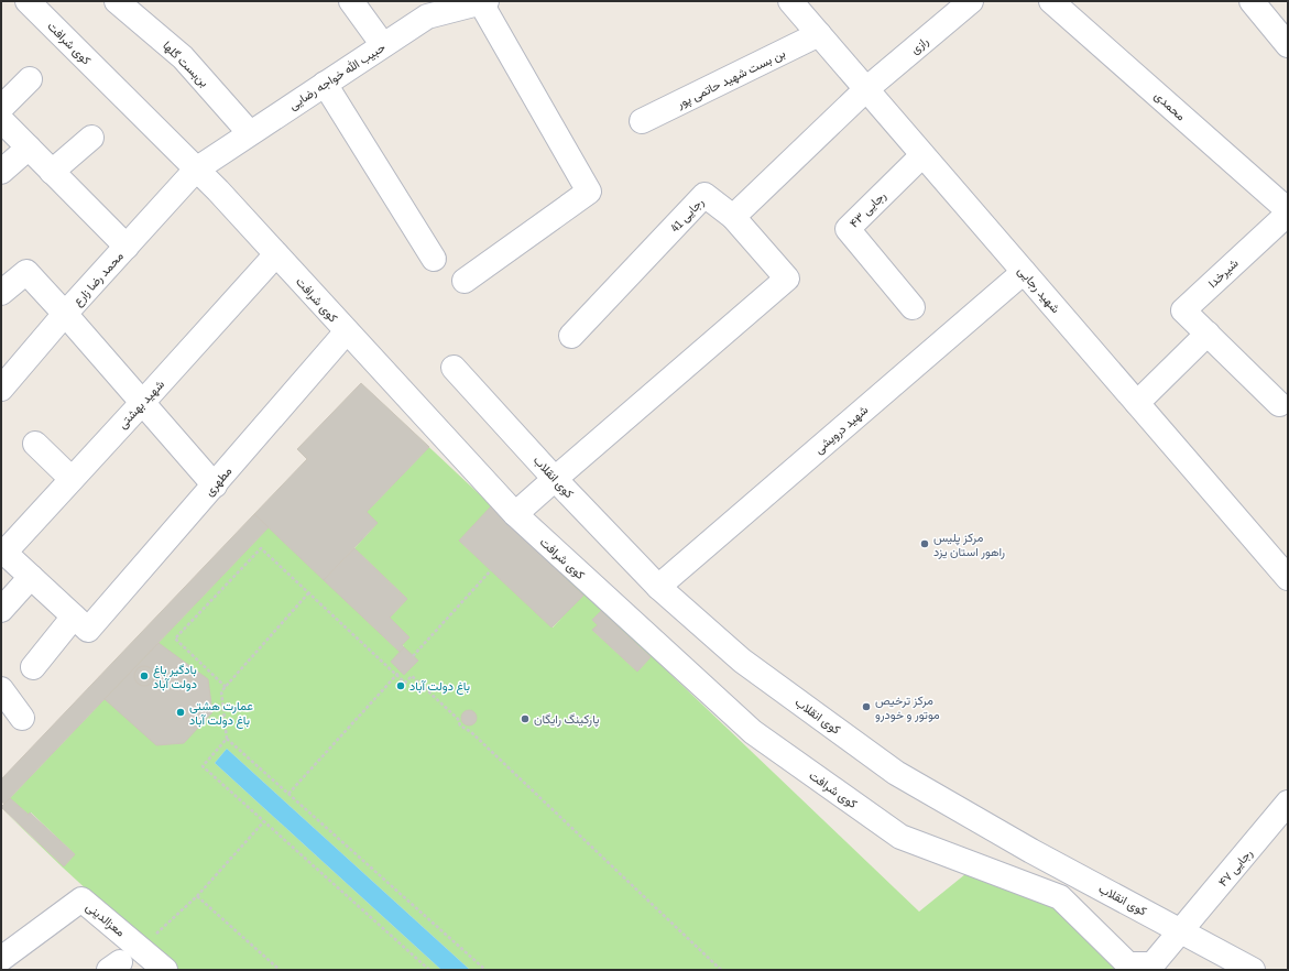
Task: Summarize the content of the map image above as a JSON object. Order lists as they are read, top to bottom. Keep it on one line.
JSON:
{"streets":{"street":["کوی شرافت","رازی","بن‌بست گلها","حبیب الله خواجه رضایی","بن بست شهید حاتمی پور","محمدی","رجایی ۴۳","رجایی 41","شیرخدا","محمد رضا زارع","شهید رجایی","شهید بهشتی","شهید درویشی","کوی انقلاب","مطهری","رجایی ۴۷","معزالدینی"]},"crossings":[["کوی شرافت","حبیب الله خواجه رضایی"],["کوی شرافت","محمد رضا زارع"],["کوی شرافت","شهید بهشتی"],["کوی شرافت","کوی انقلاب"],["کوی شرافت","مطهری"],["کوی شرافت","رجایی ۴۷"],["رازی","شهید رجایی"],["بن‌بست گلها","حبیب الله خواجه رضایی"],["حبیب الله خواجه رضایی","محمد رضا زارع"],["بن بست شهید حاتمی پور","شهید رجایی"],["محمدی","شیرخدا"],["رجایی ۴۳","شهید رجایی"],["شهید رجایی","شهید درویشی"],["شهید درویشی","کوی انقلاب"],["کوی انقلاب","رجایی ۴۷"]],"places":["مرکز پلیس راهور استان یزد","بادگیر باغ دولت آباد","باغ دولت آباد","مرکز ترخیص موتور و خودرو","عمارت هشتی باغ دولت آباد","پارکینگ رایگان"]}
